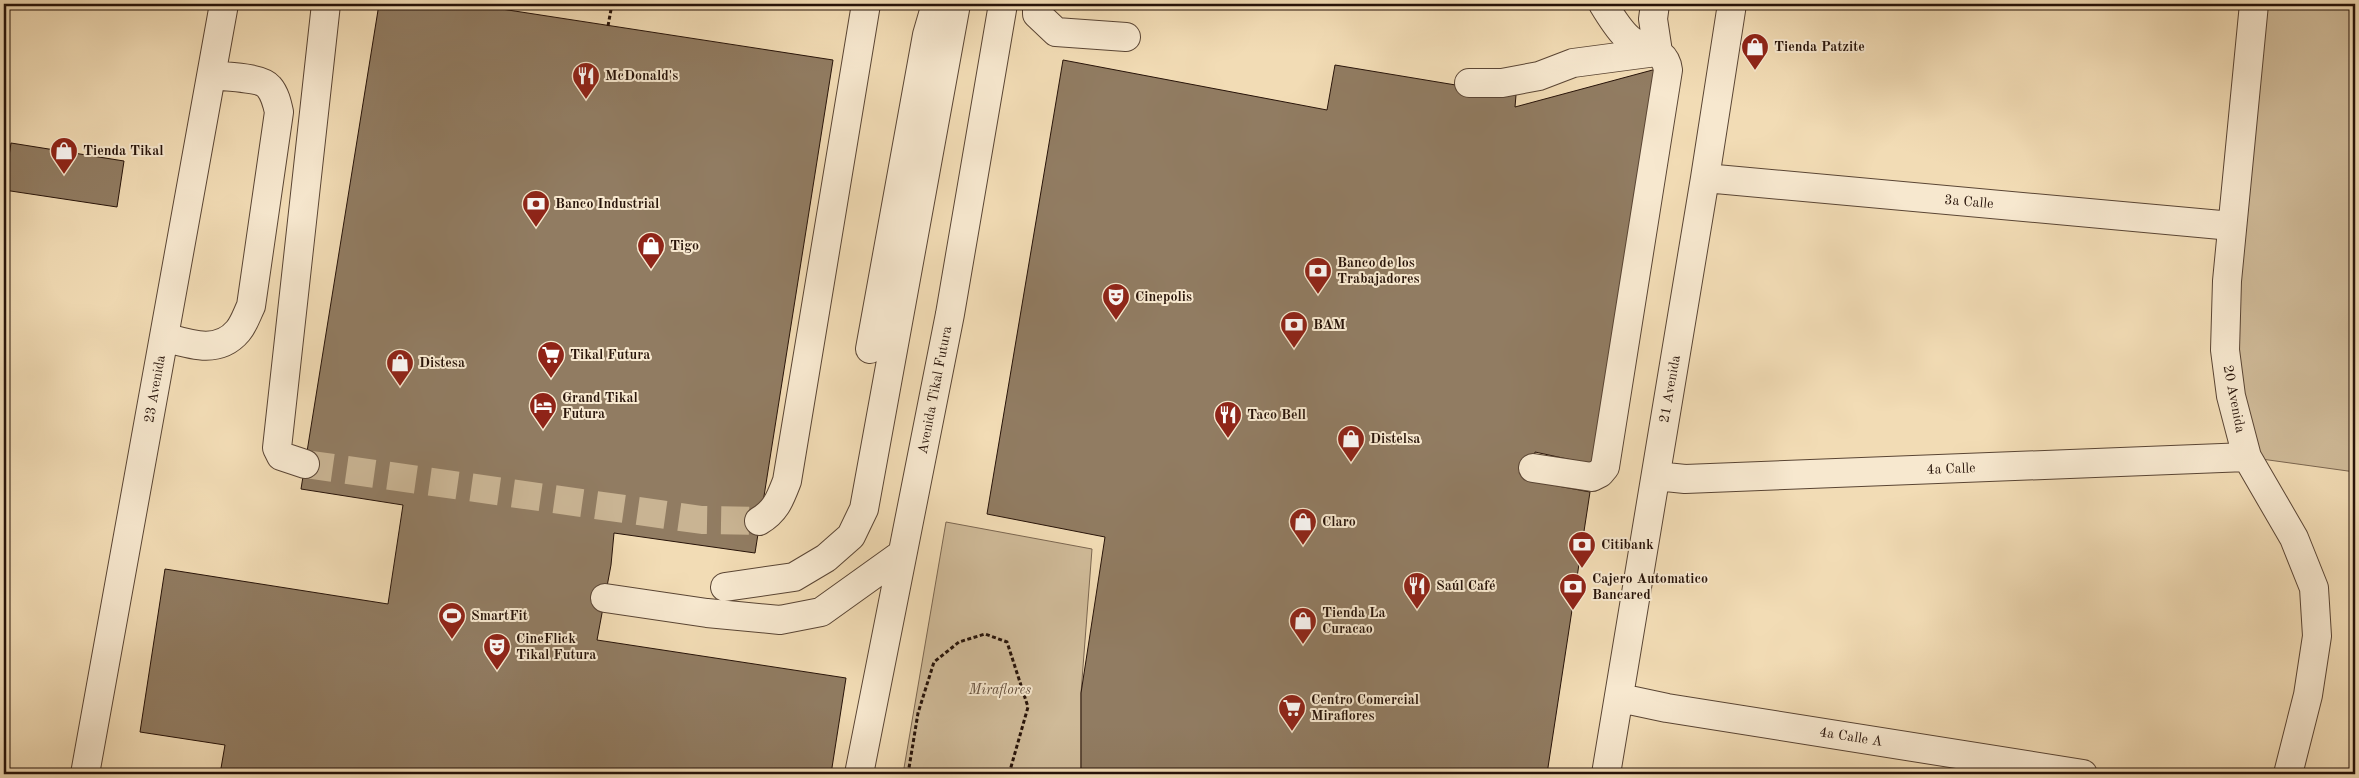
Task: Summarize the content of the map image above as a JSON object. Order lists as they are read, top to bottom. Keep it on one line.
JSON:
{"streets":{"street":["3a Calle","23 Avenida","21 Avenida","Avenida Tikal Futura","20 Avenida","4a Calle","4a Calle A"]},"crossings":[["3a Calle","21 Avenida"],["3a Calle","20 Avenida"],["21 Avenida","4a Calle"],["21 Avenida","4a Calle A"],["20 Avenida","4a Calle"]],"parks":["Miraflores"],"places":{"shop":["Tienda Patzite","Tienda Tikal","Tigo","Distesa","Distelsa","Claro","Tienda La Curacao"],"restaurant":["McDonald's","Taco Bell","Saúl Café"],"bank":["Banco Industrial","Banco de los Trabajadores","BAM","Citibank","Cajero Automatico Bancared"],"theatre":["Cinepolis","CineFlick Tikal Futura"],"supermarket":["Tikal Futura","Centro Comercial Miraflores"],"hotel":["Grand Tikal Futura"],"sports":["SmartFit"]}}
